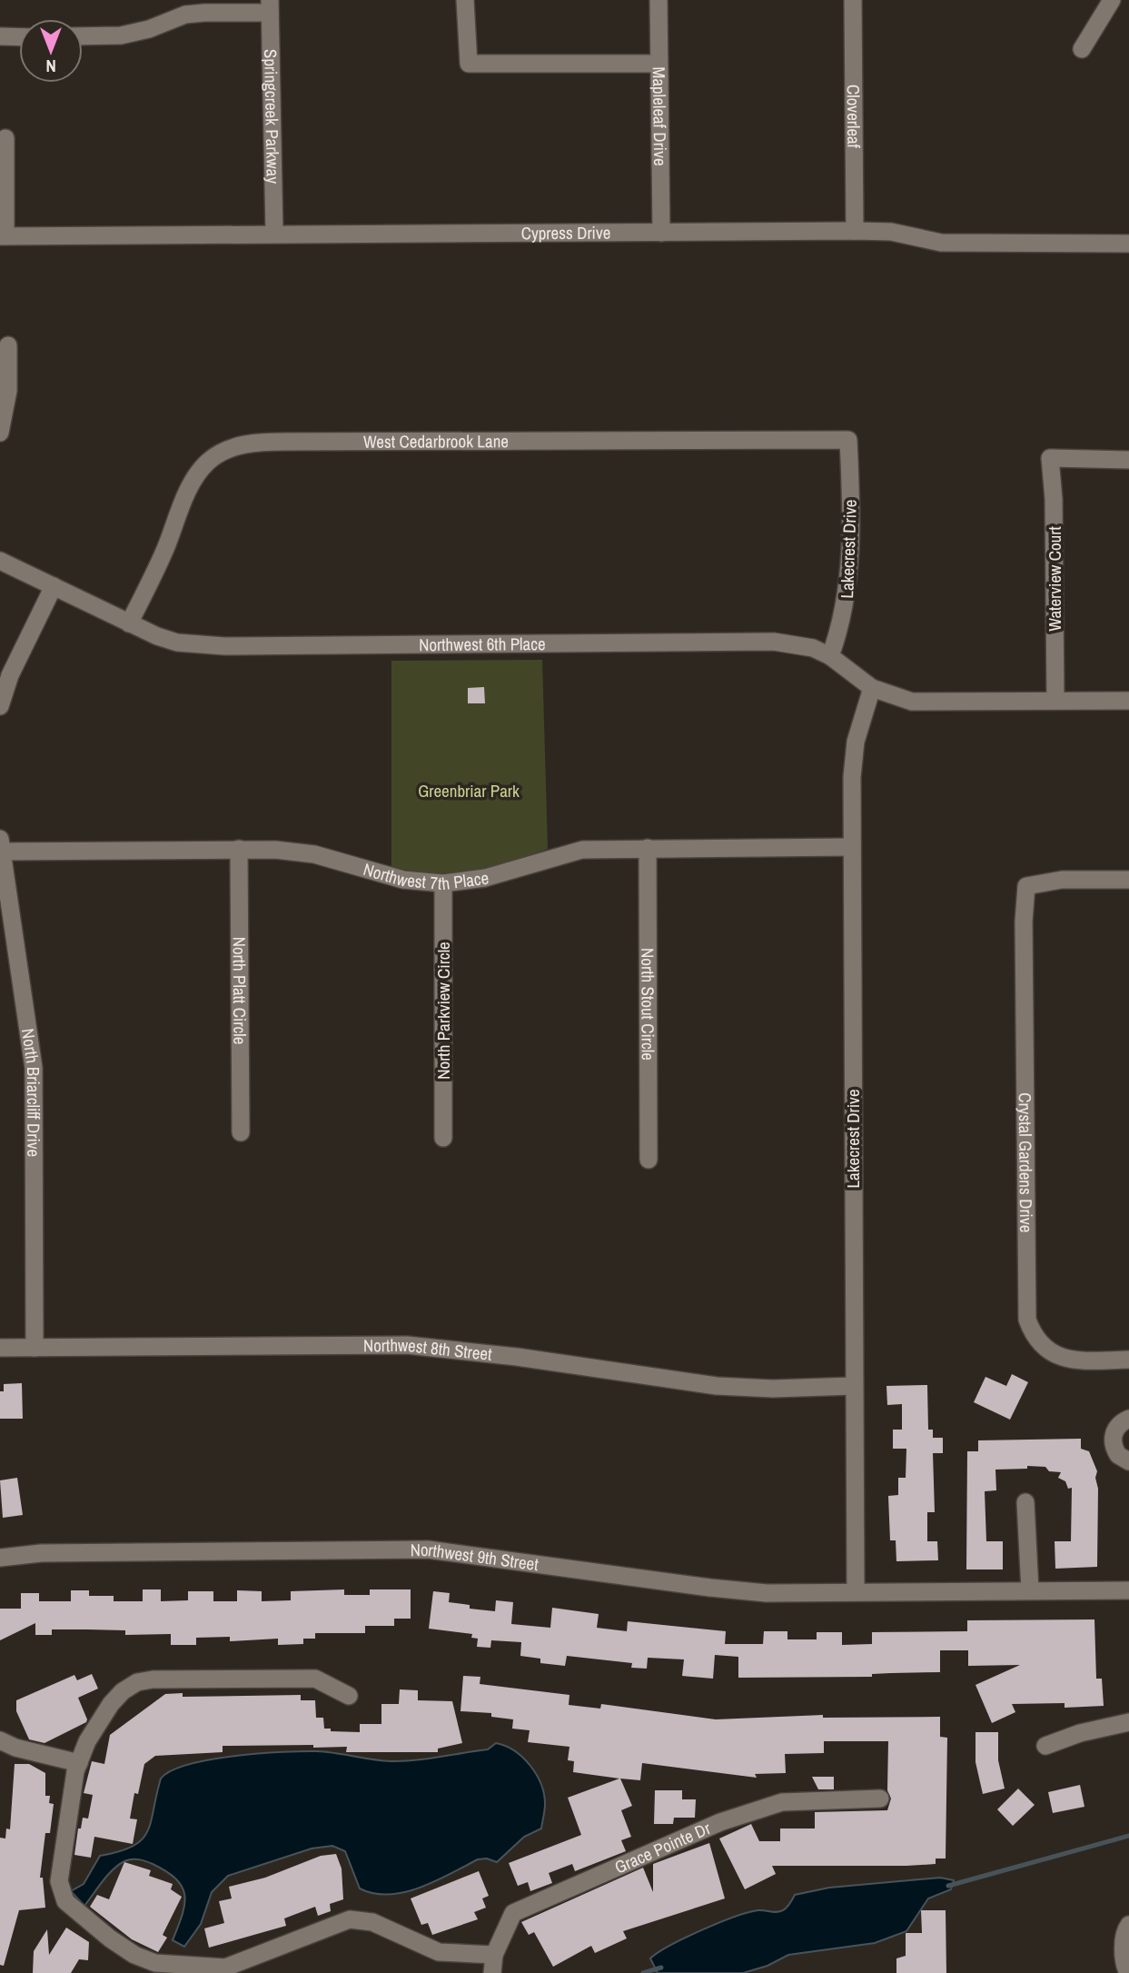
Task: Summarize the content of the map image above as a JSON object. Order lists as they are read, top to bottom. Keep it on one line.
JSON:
{"streets":{"street":["Cloverleaf","Mapleleaf Drive","Springcreek Parkway","Cypress Drive","West Cedarbrook Lane","Lakecrest Drive","Waterview Court","Northwest 6th Place","Northwest 7th Place","North Platt Circle","North Stout Circle","North Parkview Circle","North Briarcliff Drive","Crystal Gardens Drive","Northwest 8th Street","Northwest 9th Street","Grace Pointe Dr"]},"crossings":[["Cloverleaf","Cypress Drive"],["Mapleleaf Drive","Cypress Drive"],["Springcreek Parkway","Cypress Drive"],["West Cedarbrook Lane","Lakecrest Drive"],["West Cedarbrook Lane","Northwest 6th Place"],["Lakecrest Drive","Northwest 6th Place"],["Lakecrest Drive","Northwest 7th Place"],["Lakecrest Drive","Northwest 8th Street"],["Lakecrest Drive","Northwest 9th Street"],["Waterview Court","Northwest 6th Place"],["Northwest 7th Place","North Platt Circle"],["Northwest 7th Place","North Stout Circle"],["Northwest 7th Place","North Parkview Circle"],["Northwest 7th Place","North Briarcliff Drive"],["North Briarcliff Drive","Northwest 8th Street"]],"parks":["Greenbriar Park"],"north":"bottom"}
